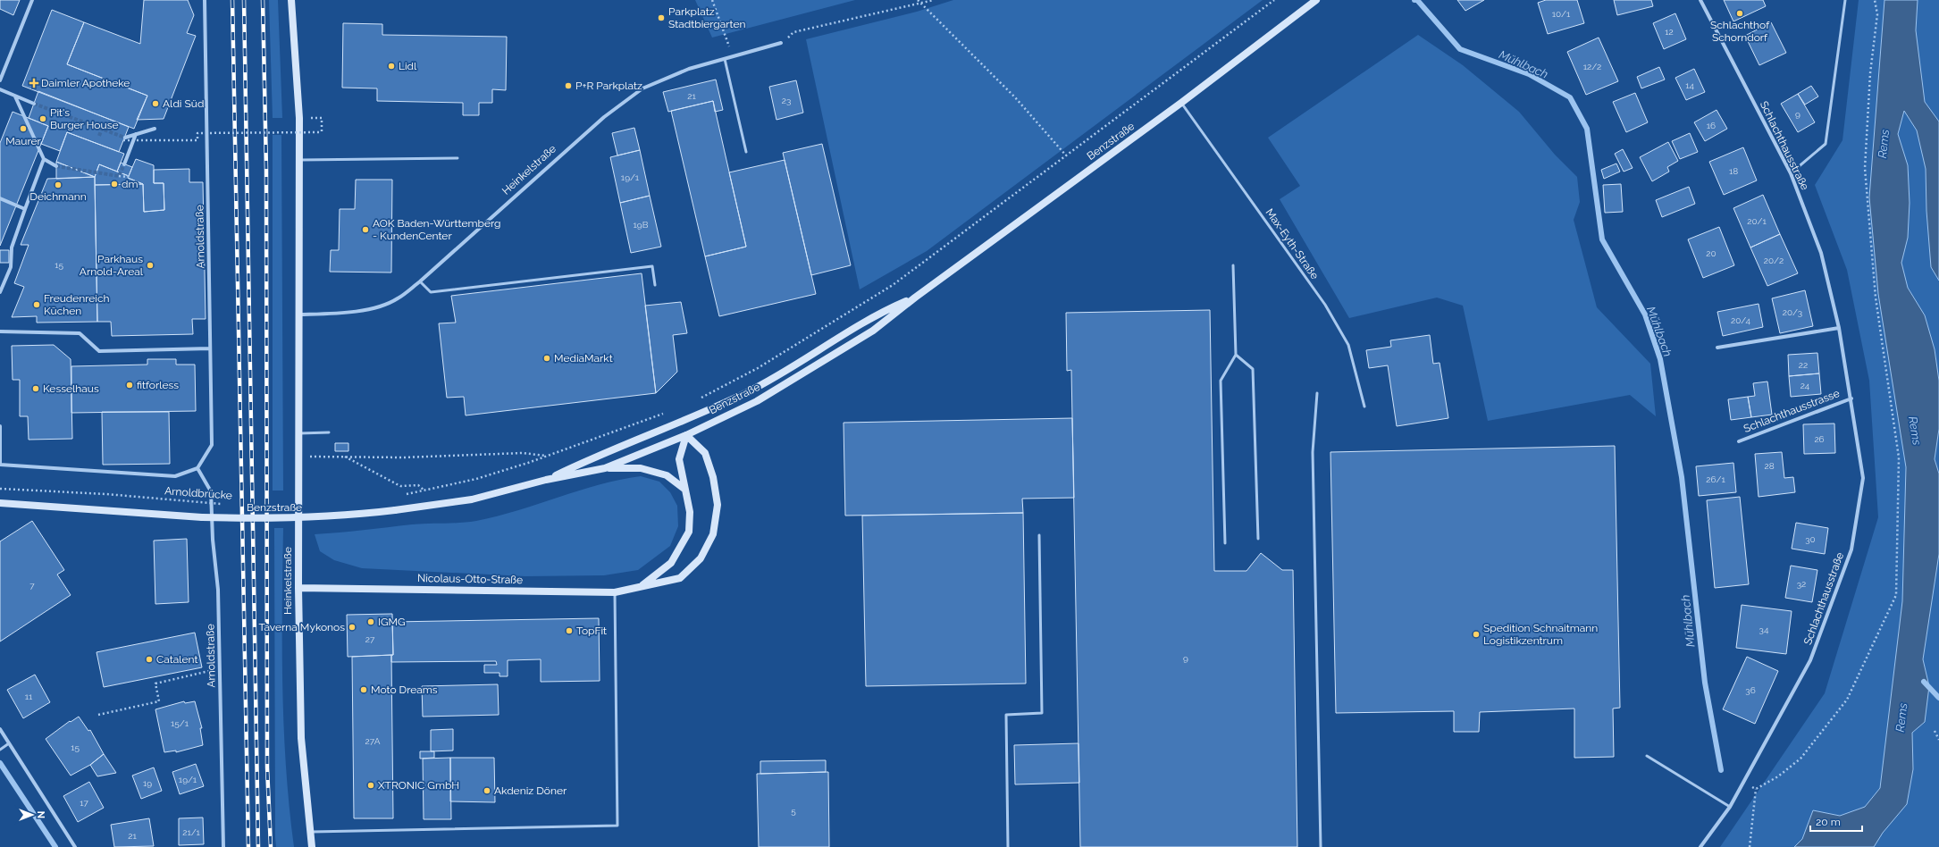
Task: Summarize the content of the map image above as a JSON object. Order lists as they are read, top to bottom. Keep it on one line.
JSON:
{"streets":{"main road":["Benzstraße","Heinkelstraße","Nicolaus-Otto-Straße"],"street":["Schlachthausstraße","Arnoldstraße","Schlachthausstrasse"],"lane":["Max-Eyth-Straße"],"path":["Arnoldbrücke"]},"crossings":[["Benzstraße","Max-Eyth-Straße"],["Benzstraße","Nicolaus-Otto-Straße"],["Schlachthausstraße","Schlachthausstrasse"],["Heinkelstraße","Nicolaus-Otto-Straße"]],"water":["Mühlbach","Rems"],"places":{"other":["Schlachthof Schorndorf","Parkplatz Stadtbiergarten","Lidl","P+R Parkplatz","Aldi Süd","Pit's Burger House","Maurer","dm","Deichmann","AOK Baden-Württemberg - KundenCenter","Parkhaus Arnold-Areal","Freudenreich Küchen","MediaMarkt","fitforless","Kesselhaus","IGMG","Taverna Mykonos","TopFit","Spedition Schnaitmann Logistikzentrum","Catalent","Moto Dreams","XTRONIC GmbH","Akdeniz Döner"],"health":["Daimler Apotheke"]},"house_numbers":["10/1","12","12/2","14","21","23","9","16","18","19/1","20/1","19B","20","20/2","15","20/3","20/4","22","24","26","28","26/1","30","32","7","34","27","9","36","11","15/1","27A","15","19/1","19","17","5","21/1","21"],"scale_bar":"20 m","north":"right"}
